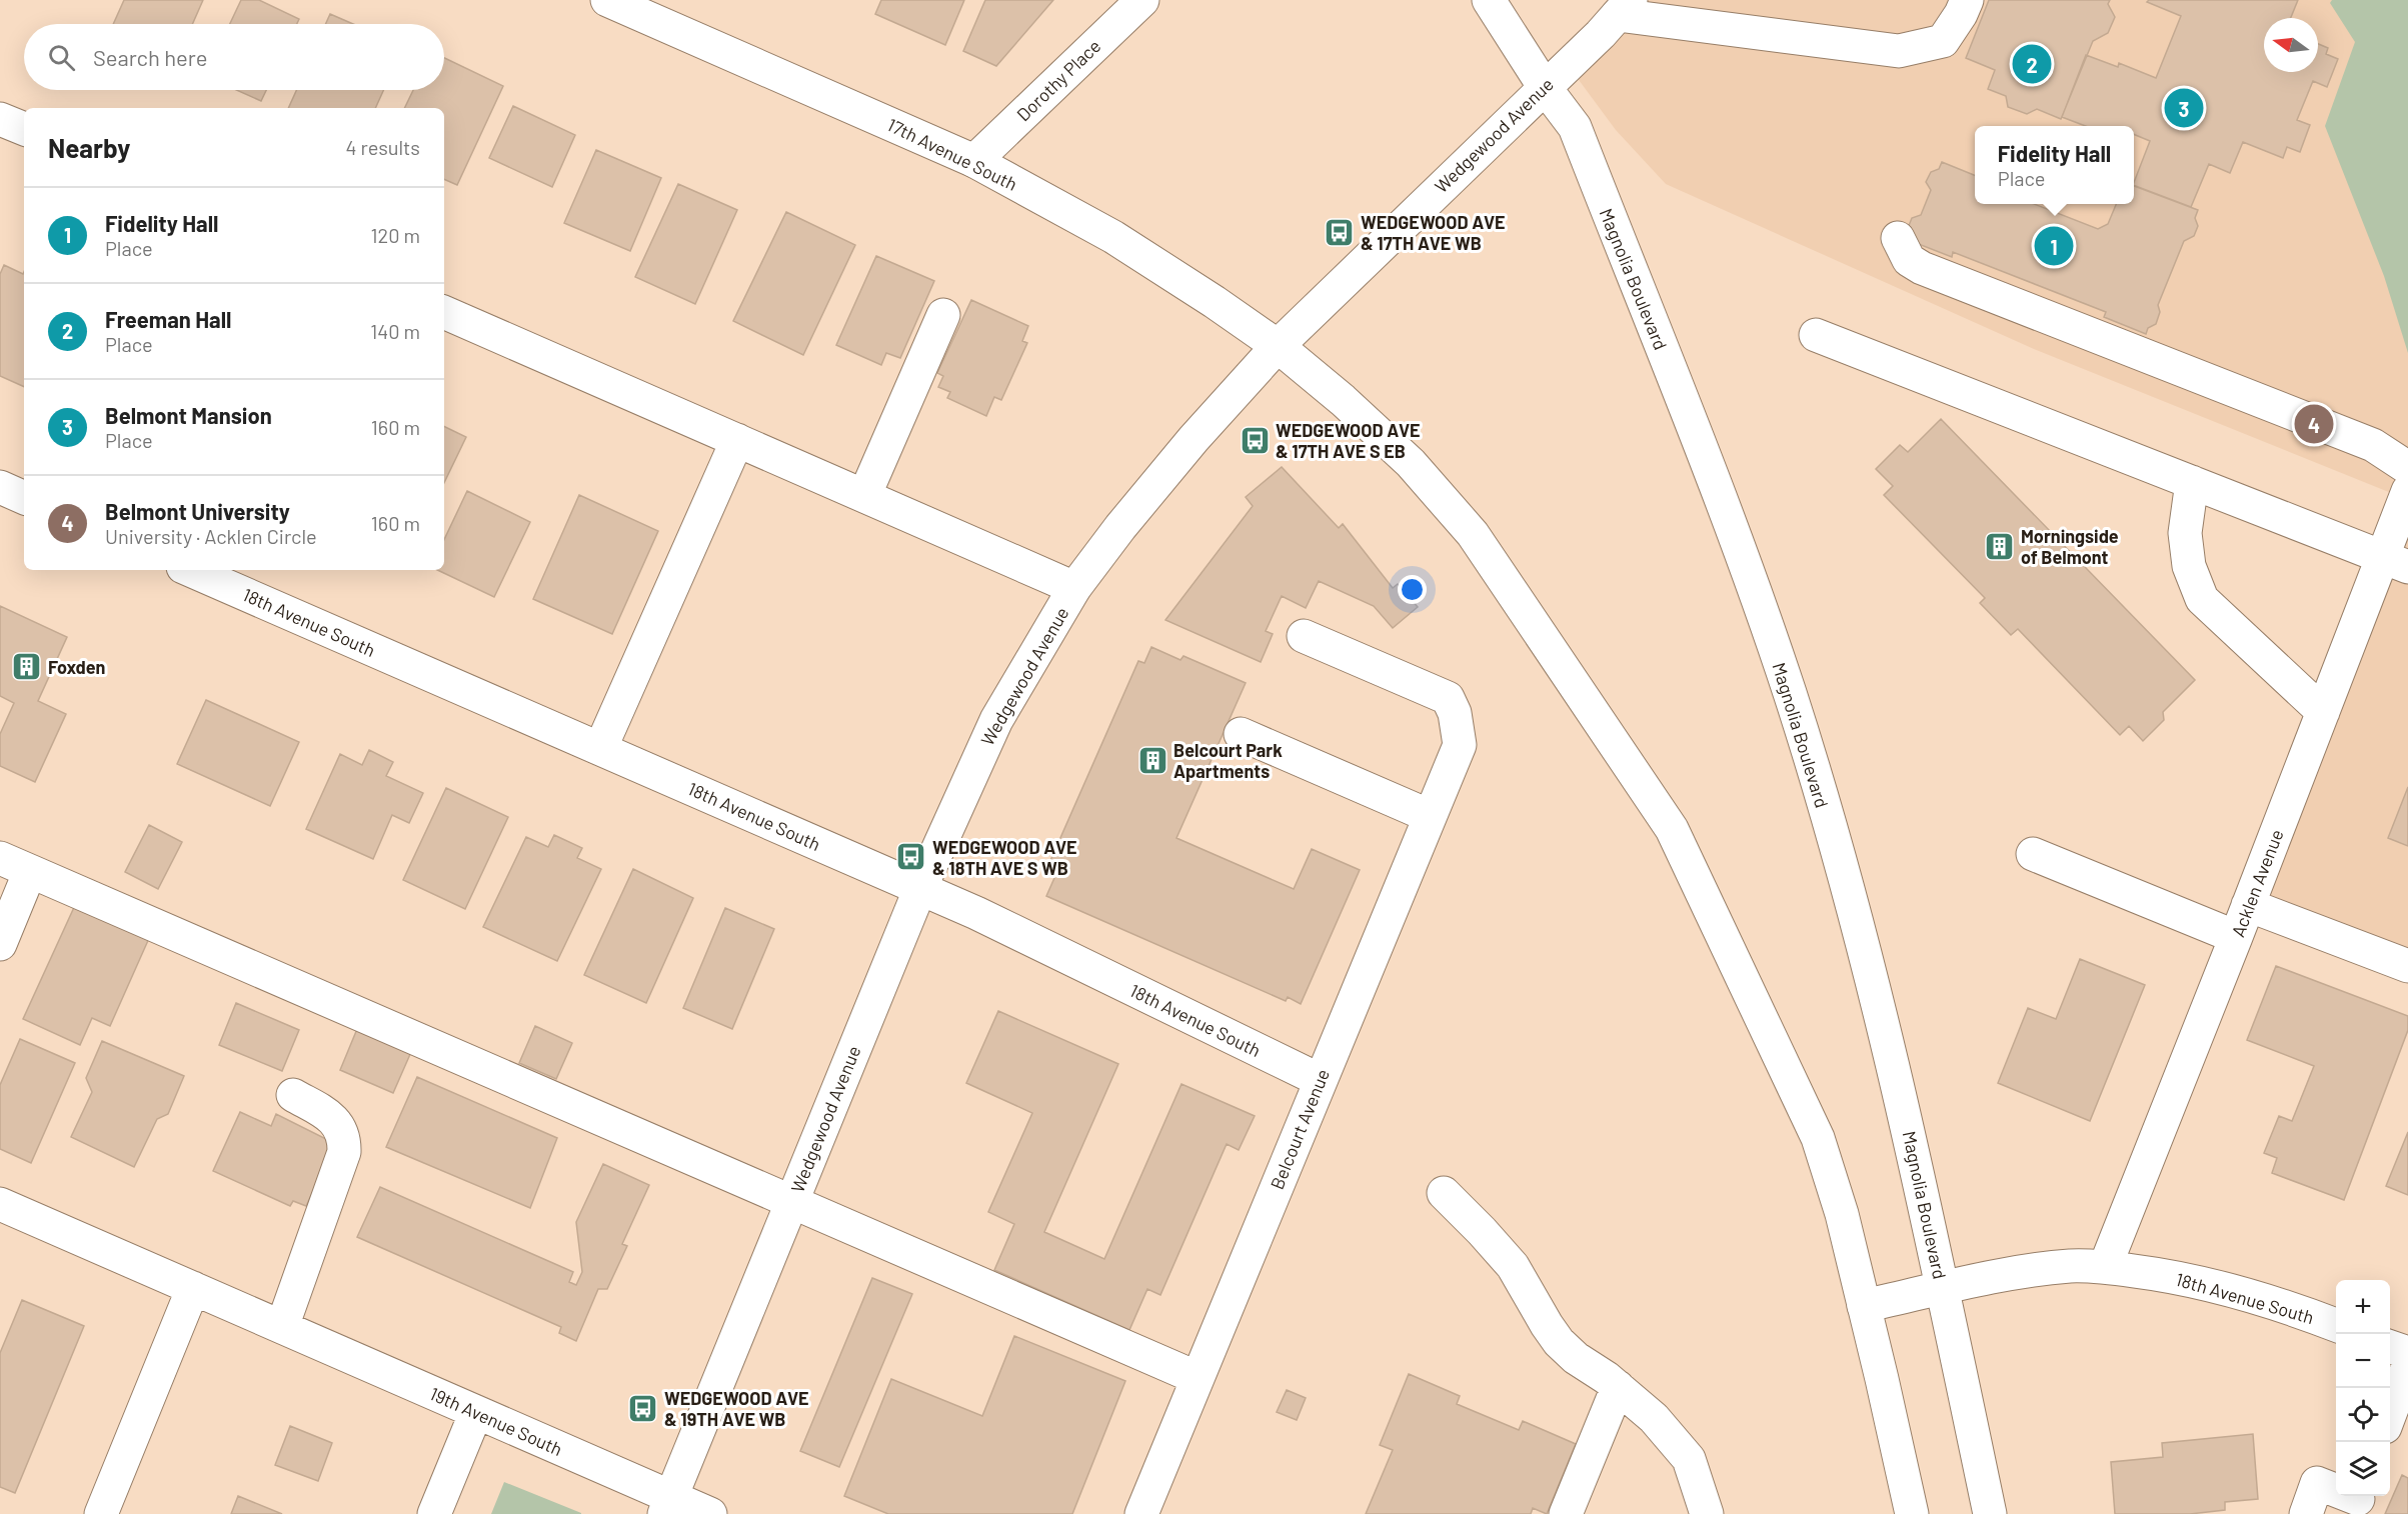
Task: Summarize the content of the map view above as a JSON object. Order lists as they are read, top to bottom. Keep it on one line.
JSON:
{"streets":{"main road":["Dorothy Place","Wedgewood Avenue","17th Avenue South","Magnolia Boulevard","18th Avenue South","Acklen Avenue","Belcourt Avenue","19th Avenue South"]},"crossings":[["Dorothy Place","17th Avenue South"],["Wedgewood Avenue","17th Avenue South"],["Wedgewood Avenue","Magnolia Boulevard"],["Wedgewood Avenue","18th Avenue South"],["Wedgewood Avenue","19th Avenue South"],["Magnolia Boulevard","18th Avenue South"],["18th Avenue South","Acklen Avenue"],["18th Avenue South","Belcourt Avenue"]],"places":{"bus stop":["WEDGEWOOD AVE & 17TH AVE WB","WEDGEWOOD AVE & 17TH AVE S EB","WEDGEWOOD AVE & 18TH AVE S WB","WEDGEWOOD AVE & 19TH AVE WB"],"building":["Morningside of Belmont","Foxden","Belcourt Park Apartments"]},"north":"left","page":{"search":"Search here","pins":["2","3","1","4"],"heading":["Nearby","4 results"],"popup":["Fidelity Hall","Place"],"list":[{"mark":"1","name":"Fidelity Hall","note":"Place","value":"120 m"},{"mark":"2","name":"Freeman Hall","note":"Place","value":"140 m"},{"mark":"3","name":"Belmont Mansion","note":"Place","value":"160 m"},{"mark":"4","name":"Belmont University","note":"University · Acklen Circle","value":"160 m"}],"map_buttons":["+","−"]}}
